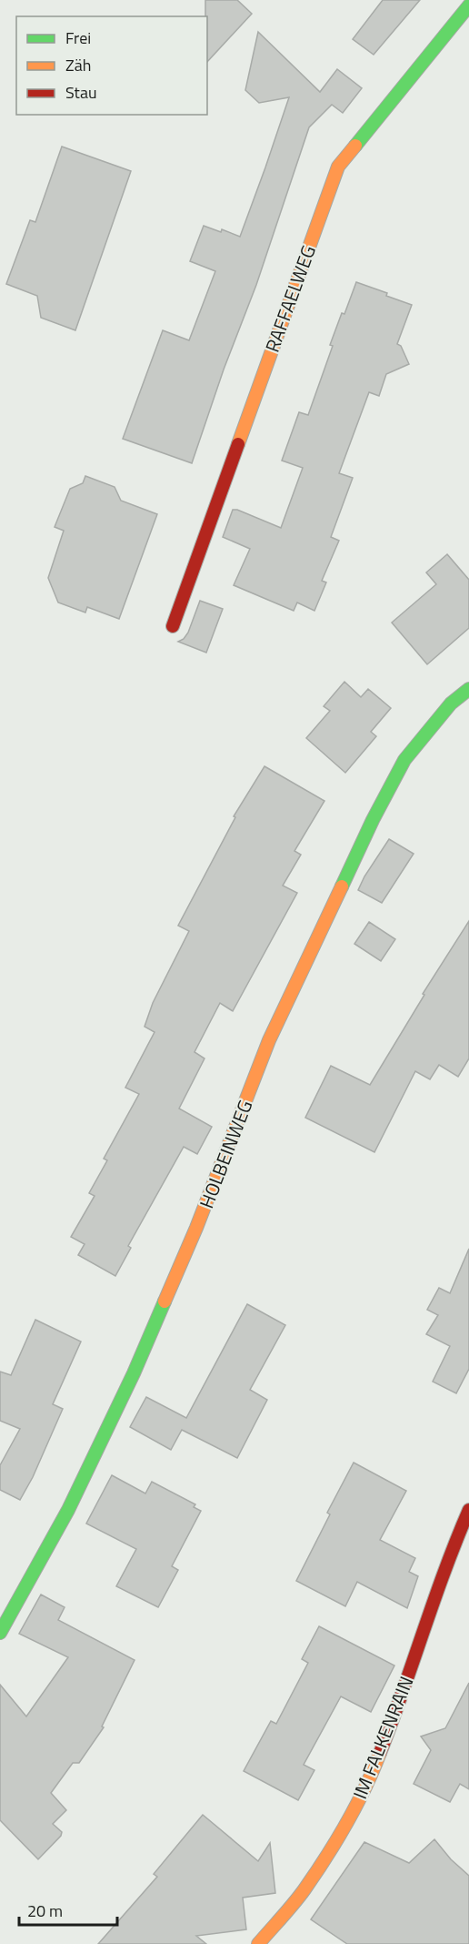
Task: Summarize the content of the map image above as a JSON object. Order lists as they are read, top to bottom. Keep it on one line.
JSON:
{"streets":{"street":["RAFFAELWEG","HOLBEINWEG","IM FALKENRAIN"]},"legend":["Frei","Zäh","Stau"],"scale_bar":"20 m"}
